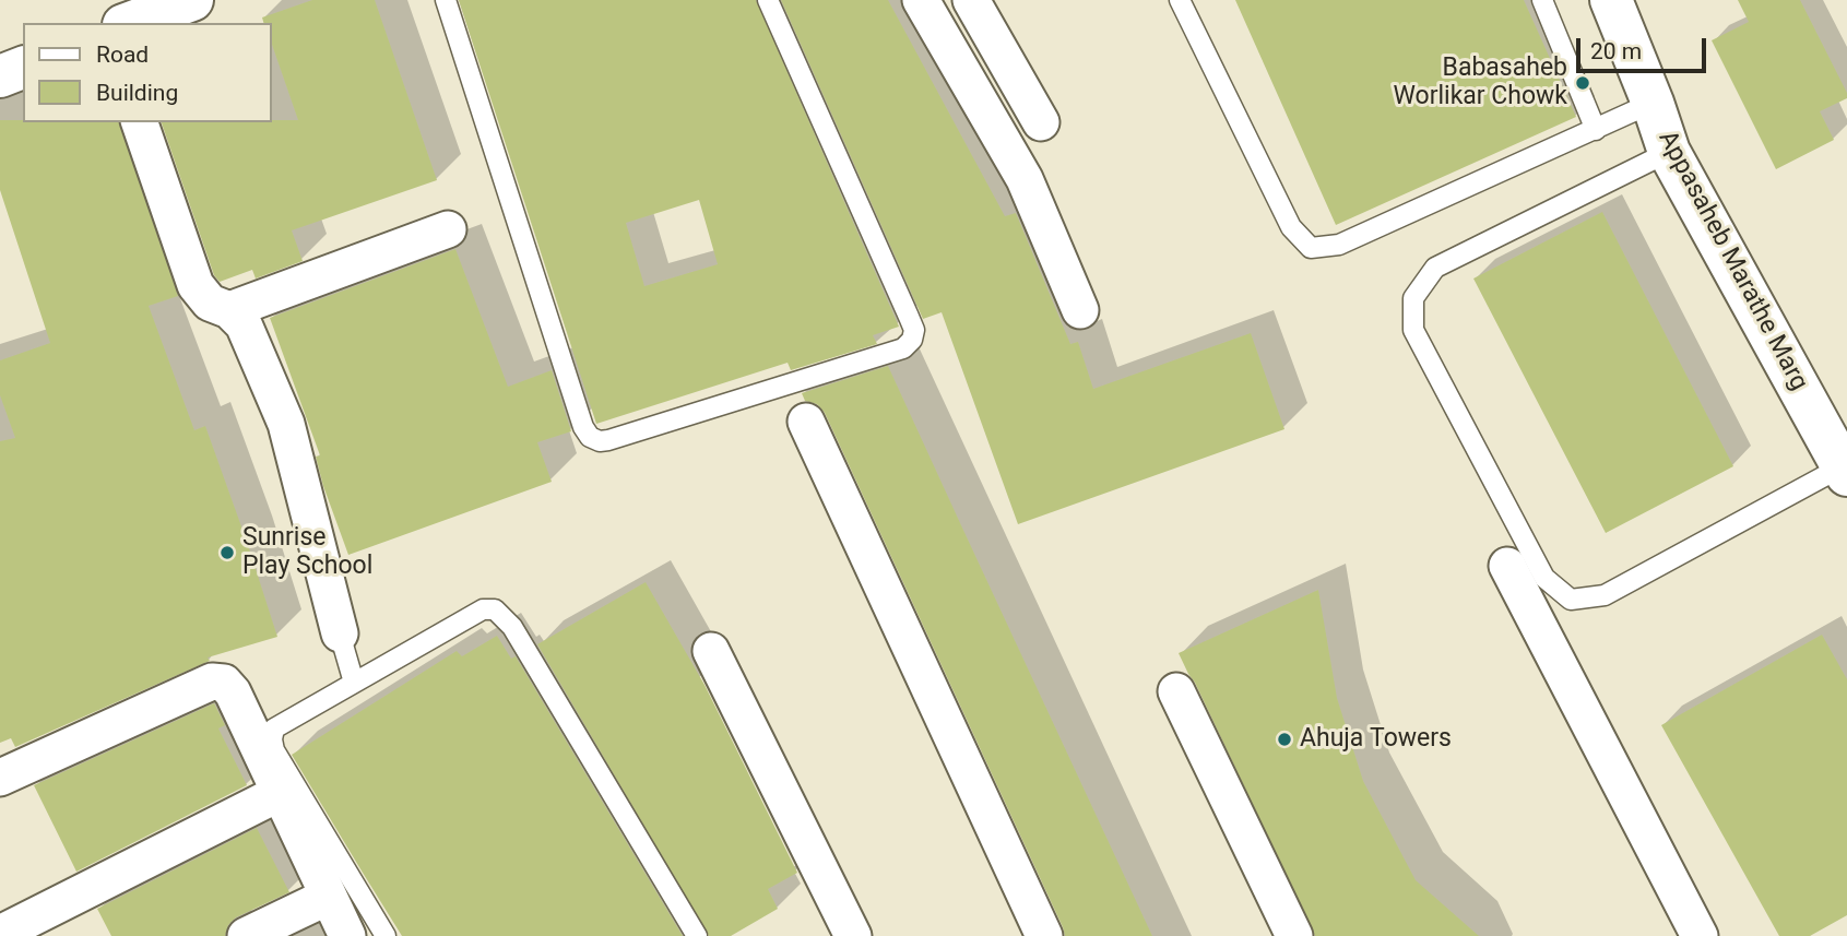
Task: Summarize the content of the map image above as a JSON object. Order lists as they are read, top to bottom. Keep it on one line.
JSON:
{"streets":{"main road":["Appasaheb Marathe Marg"]},"places":["Babasaheb Worlikar Chowk","Sunrise Play School","Ahuja Towers"],"legend":["Road","Building"],"scale_bar":"20 m"}
